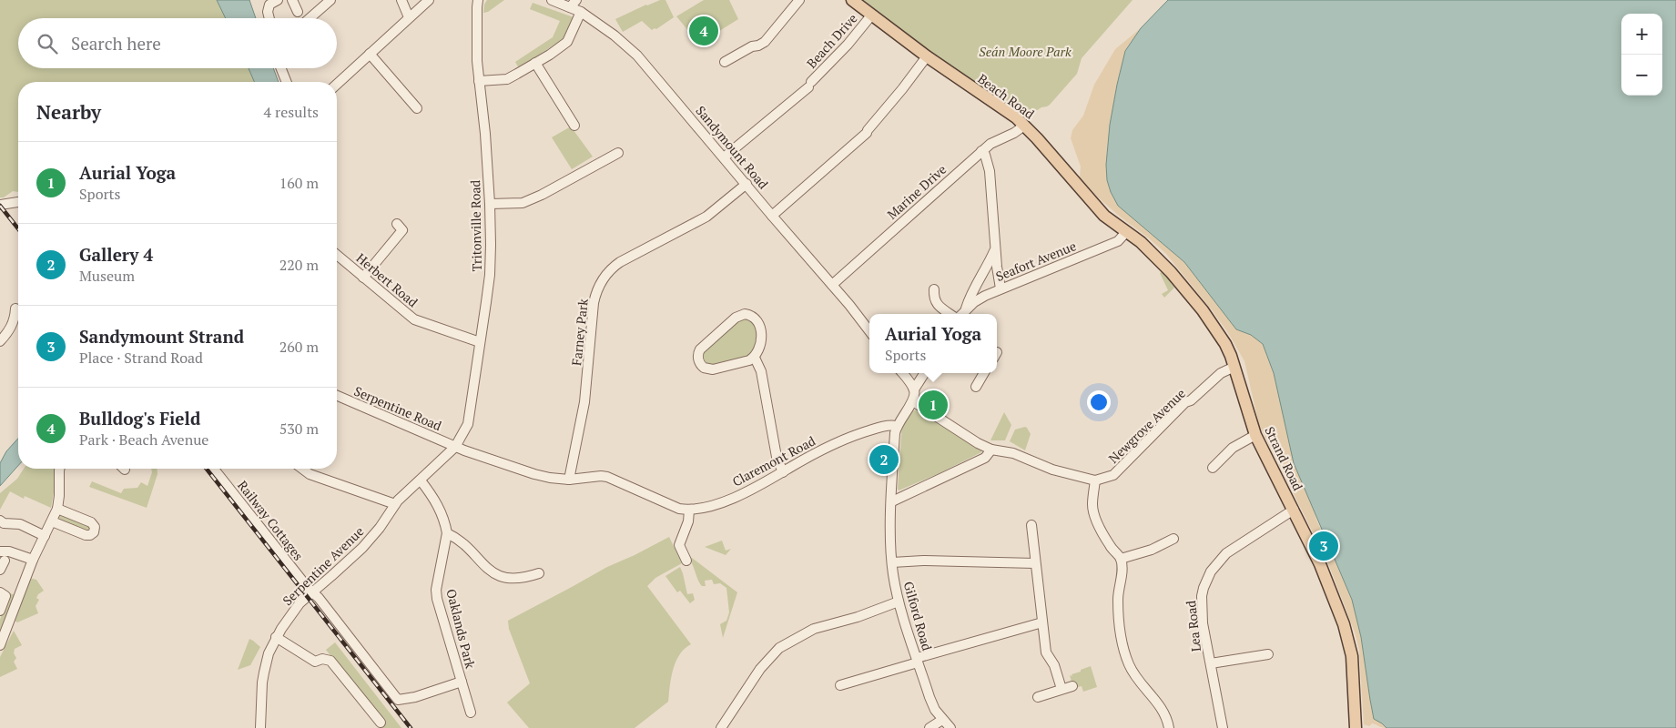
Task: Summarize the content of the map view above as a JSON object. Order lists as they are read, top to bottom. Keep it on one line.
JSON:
{"streets":{"main road":["Beach Road","Strand Road"],"street":["Beach Drive","Sandymount Road","Marine Drive","Tritonville Road","Seafort Avenue","Herbert Road","Farney Park","Serpentine Road","Newgrove Avenue","Claremont Road","Railway Cottages","Serpentine Avenue","Gilford Road","Lea Road","Oaklands Park"]},"crossings":[["Beach Drive","Beach Road"],["Beach Drive","Sandymount Road"],["Beach Road","Marine Drive"],["Beach Road","Seafort Avenue"],["Beach Road","Strand Road"],["Sandymount Road","Marine Drive"],["Sandymount Road","Farney Park"],["Tritonville Road","Herbert Road"],["Tritonville Road","Serpentine Road"],["Tritonville Road","Serpentine Avenue"],["Seafort Avenue","Strand Road"],["Serpentine Road","Serpentine Avenue"],["Newgrove Avenue","Strand Road"],["Strand Road","Lea Road"],["Claremont Road","Gilford Road"],["Railway Cottages","Serpentine Avenue"],["Railway Cottages","Oaklands Park"],["Serpentine Avenue","Oaklands Park"]],"parks":["Seán Moore Park"],"page":{"map_buttons":["+","−"],"pins":["4","1","2","3"],"search":"Search here","heading":["Nearby","4 results"],"list":[{"mark":"1","name":"Aurial Yoga","note":"Sports","value":"160 m"},{"mark":"2","name":"Gallery 4","note":"Museum","value":"220 m"},{"mark":"3","name":"Sandymount Strand","note":"Place · Strand Road","value":"260 m"},{"mark":"4","name":"Bulldog's Field","note":"Park · Beach Avenue","value":"530 m"}],"popup":["Aurial Yoga","Sports"]}}
